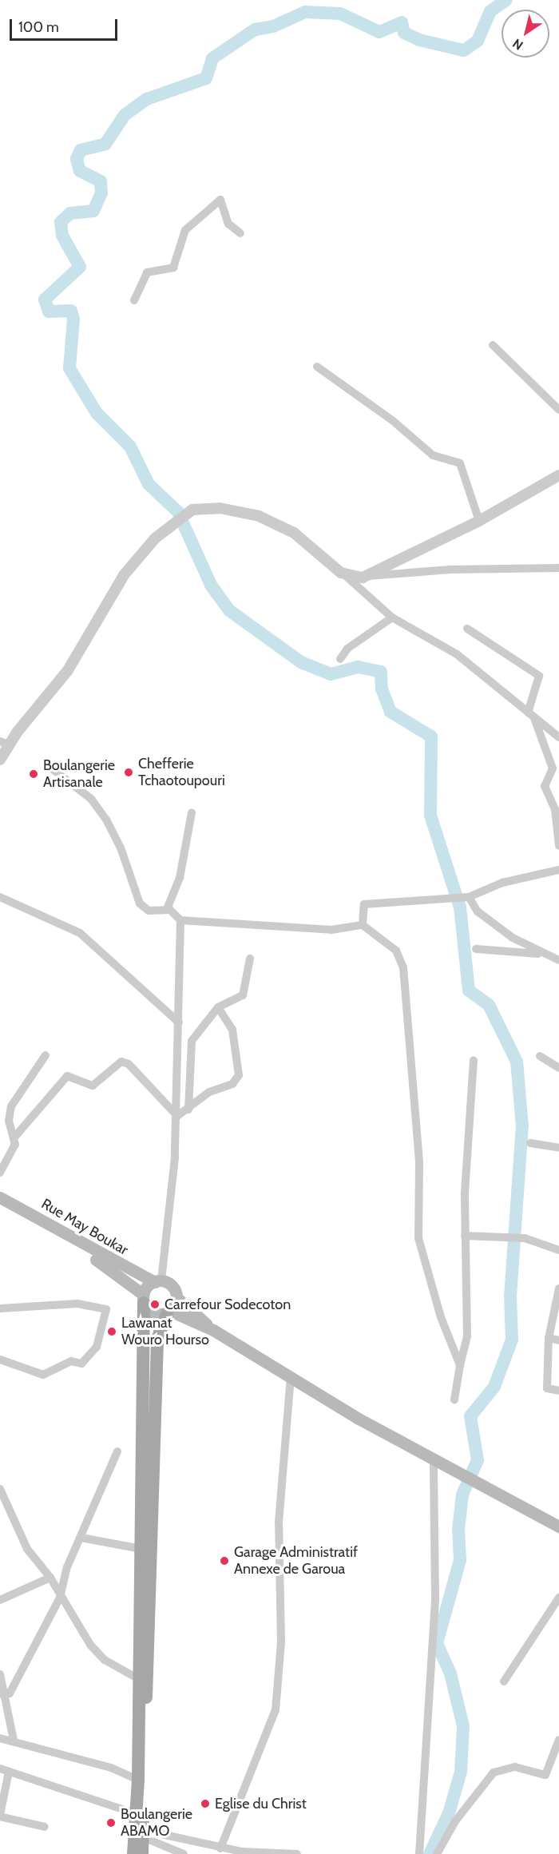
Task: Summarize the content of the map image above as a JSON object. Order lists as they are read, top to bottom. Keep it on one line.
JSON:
{"streets":{"main road":["Rue May Boukar"]},"places":["Chefferie Tchaotoupouri","Boulangerie Artisanale","Carrefour Sodecoton","Lawanat Wouro Hourso","Garage Administratif Annexe de Garoua","Eglise du Christ","Boulangerie ABAMO"],"scale_bar":"100 m","north":"bottom left"}
